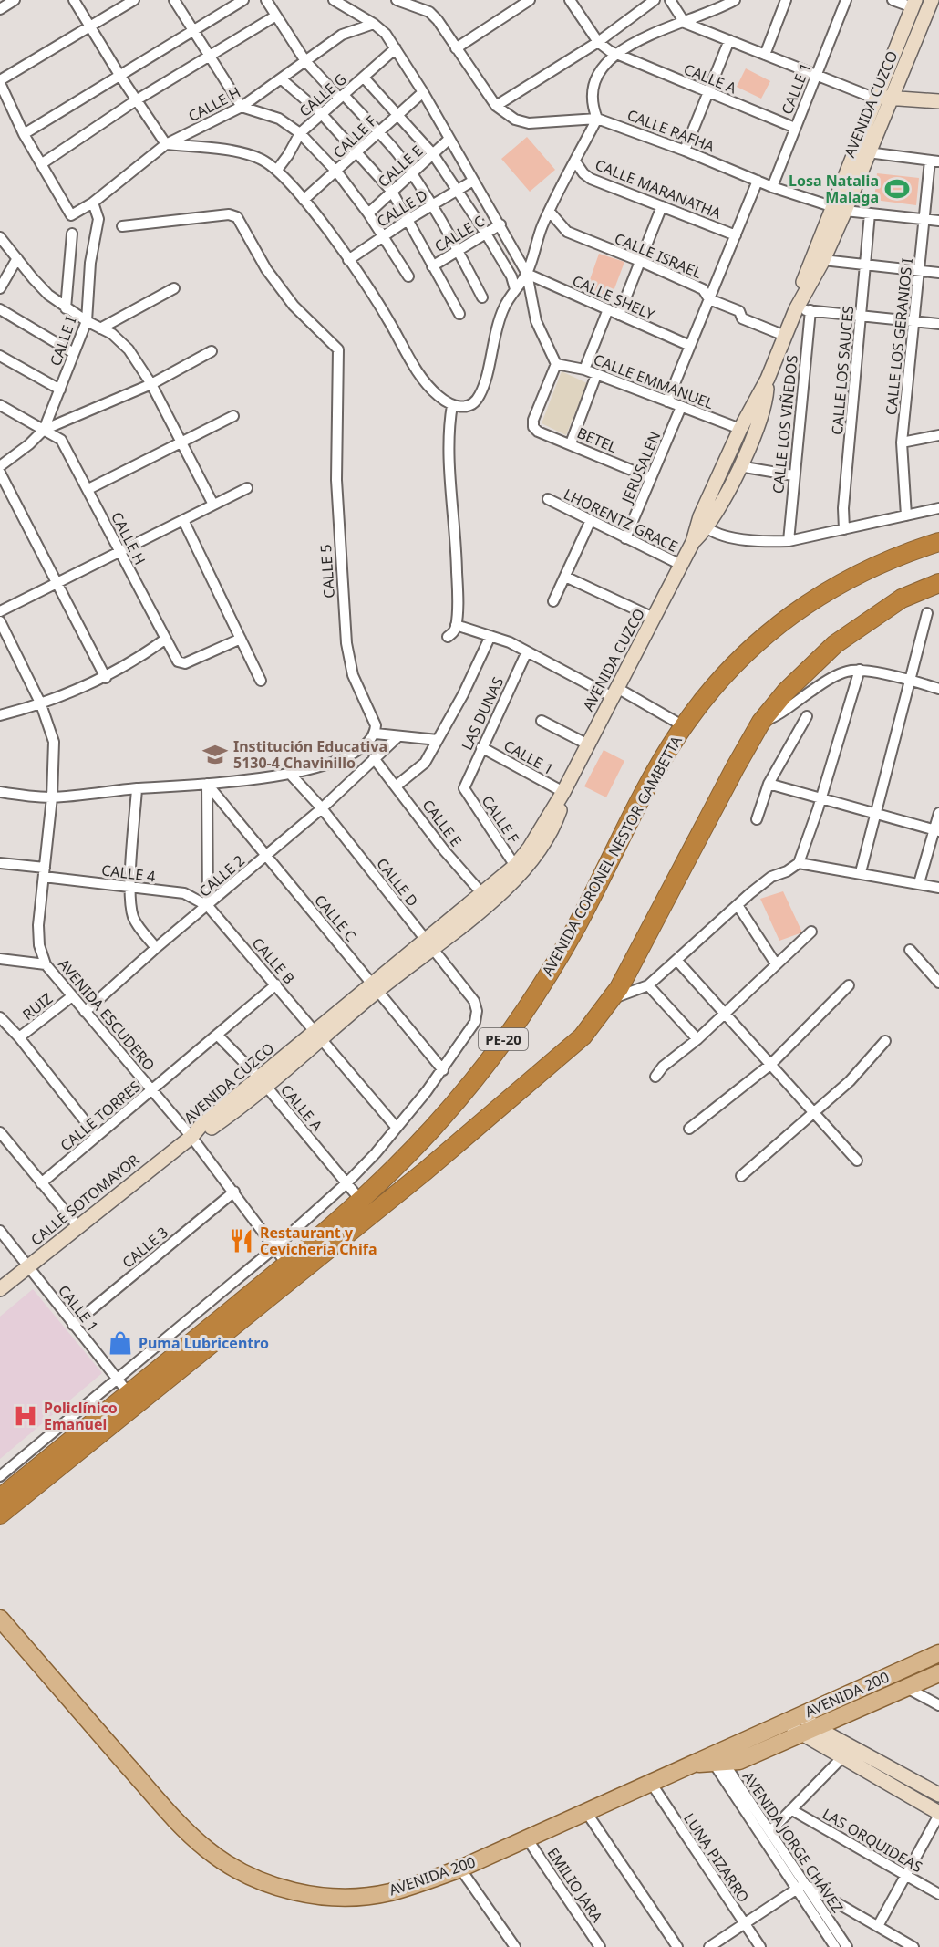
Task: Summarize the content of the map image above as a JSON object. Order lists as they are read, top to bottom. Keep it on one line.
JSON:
{"streets":{"highway":["AVENIDA CORONEL NESTOR GAMBETTA","PE-20"],"main road":["AVENIDA 200"],"street":["CALLE A","CALLE 1","CALLE G","CALLE H","AVENIDA CUZCO","CALLE RAFHA","CALLE F","CALLE E","CALLE MARANATHA","CALLE D","CALLE C","CALLE ISRAEL","CALLE SHELY","CALLE LOS GERANIOS I","CALLE I","CALLE LOS SAUCES","CALLE EMMANUEL","CALLE LOS VIÑEDOS","BETEL","JERUSALEN","LHORENTZ GRACE","CALLE 5","LAS DUNAS","CALLE 4","CALLE 2","CALLE B","RUIZ","AVENIDA ESCUDERO","CALLE TORRES","CALLE SOTOMAYOR","CALLE 3","LAS ORQUIDEAS","AVENIDA JORGE CHÁVEZ","LUNA PIZARRO","EMILIO JARA"]},"crossings":[["CALLE A","CALLE 1"],["CALLE A","AVENIDA CUZCO"],["CALLE A","AVENIDA CORONEL NESTOR GAMBETTA"],["CALLE A","CALLE TORRES"],["CALLE 1","AVENIDA CUZCO"],["CALLE 1","CALLE RAFHA"],["CALLE 1","LAS DUNAS"],["CALLE 1","AVENIDA CORONEL NESTOR GAMBETTA"],["CALLE 1","CALLE SOTOMAYOR"],["CALLE 1","CALLE 3"],["CALLE H","CALLE I"],["AVENIDA CUZCO","CALLE RAFHA"],["AVENIDA CUZCO","CALLE F"],["AVENIDA CUZCO","CALLE E"],["AVENIDA CUZCO","CALLE D"],["AVENIDA CUZCO","CALLE C"],["AVENIDA CUZCO","CALLE ISRAEL"],["AVENIDA CUZCO","CALLE EMMANUEL"],["AVENIDA CUZCO","CALLE LOS VIÑEDOS"],["AVENIDA CUZCO","LHORENTZ GRACE"],["AVENIDA CUZCO","CALLE B"],["AVENIDA CUZCO","AVENIDA ESCUDERO"],["AVENIDA CUZCO","CALLE SOTOMAYOR"],["CALLE RAFHA","CALLE LOS GERANIOS I"],["CALLE RAFHA","CALLE LOS SAUCES"],["CALLE F","LAS DUNAS"],["CALLE E","CALLE 2"],["CALLE D","CALLE C"],["CALLE D","CALLE 2"],["CALLE C","CALLE 2"],["CALLE EMMANUEL","BETEL"],["CALLE EMMANUEL","JERUSALEN"],["BETEL","JERUSALEN"],["JERUSALEN","LHORENTZ GRACE"],["AVENIDA CORONEL NESTOR GAMBETTA","AVENIDA ESCUDERO"],["CALLE 4","CALLE 2"],["CALLE 4","CALLE B"],["CALLE 4","AVENIDA ESCUDERO"],["CALLE 2","CALLE B"],["CALLE 2","AVENIDA ESCUDERO"],["CALLE B","CALLE TORRES"],["RUIZ","AVENIDA ESCUDERO"],["AVENIDA ESCUDERO","CALLE TORRES"],["AVENIDA ESCUDERO","CALLE SOTOMAYOR"],["AVENIDA ESCUDERO","CALLE 3"],["AVENIDA 200","AVENIDA JORGE CHÁVEZ"],["AVENIDA 200","LUNA PIZARRO"],["AVENIDA 200","EMILIO JARA"]],"places":{"sports":["Losa Natalia Malaga"],"school or university":["Institución Educativa 5130-4 Chavinillo"],"restaurant":["Restaurant y Cevichería Chifa"],"shop":["Puma Lubricentro"],"hospital":["Policlínico Emanuel"]}}
